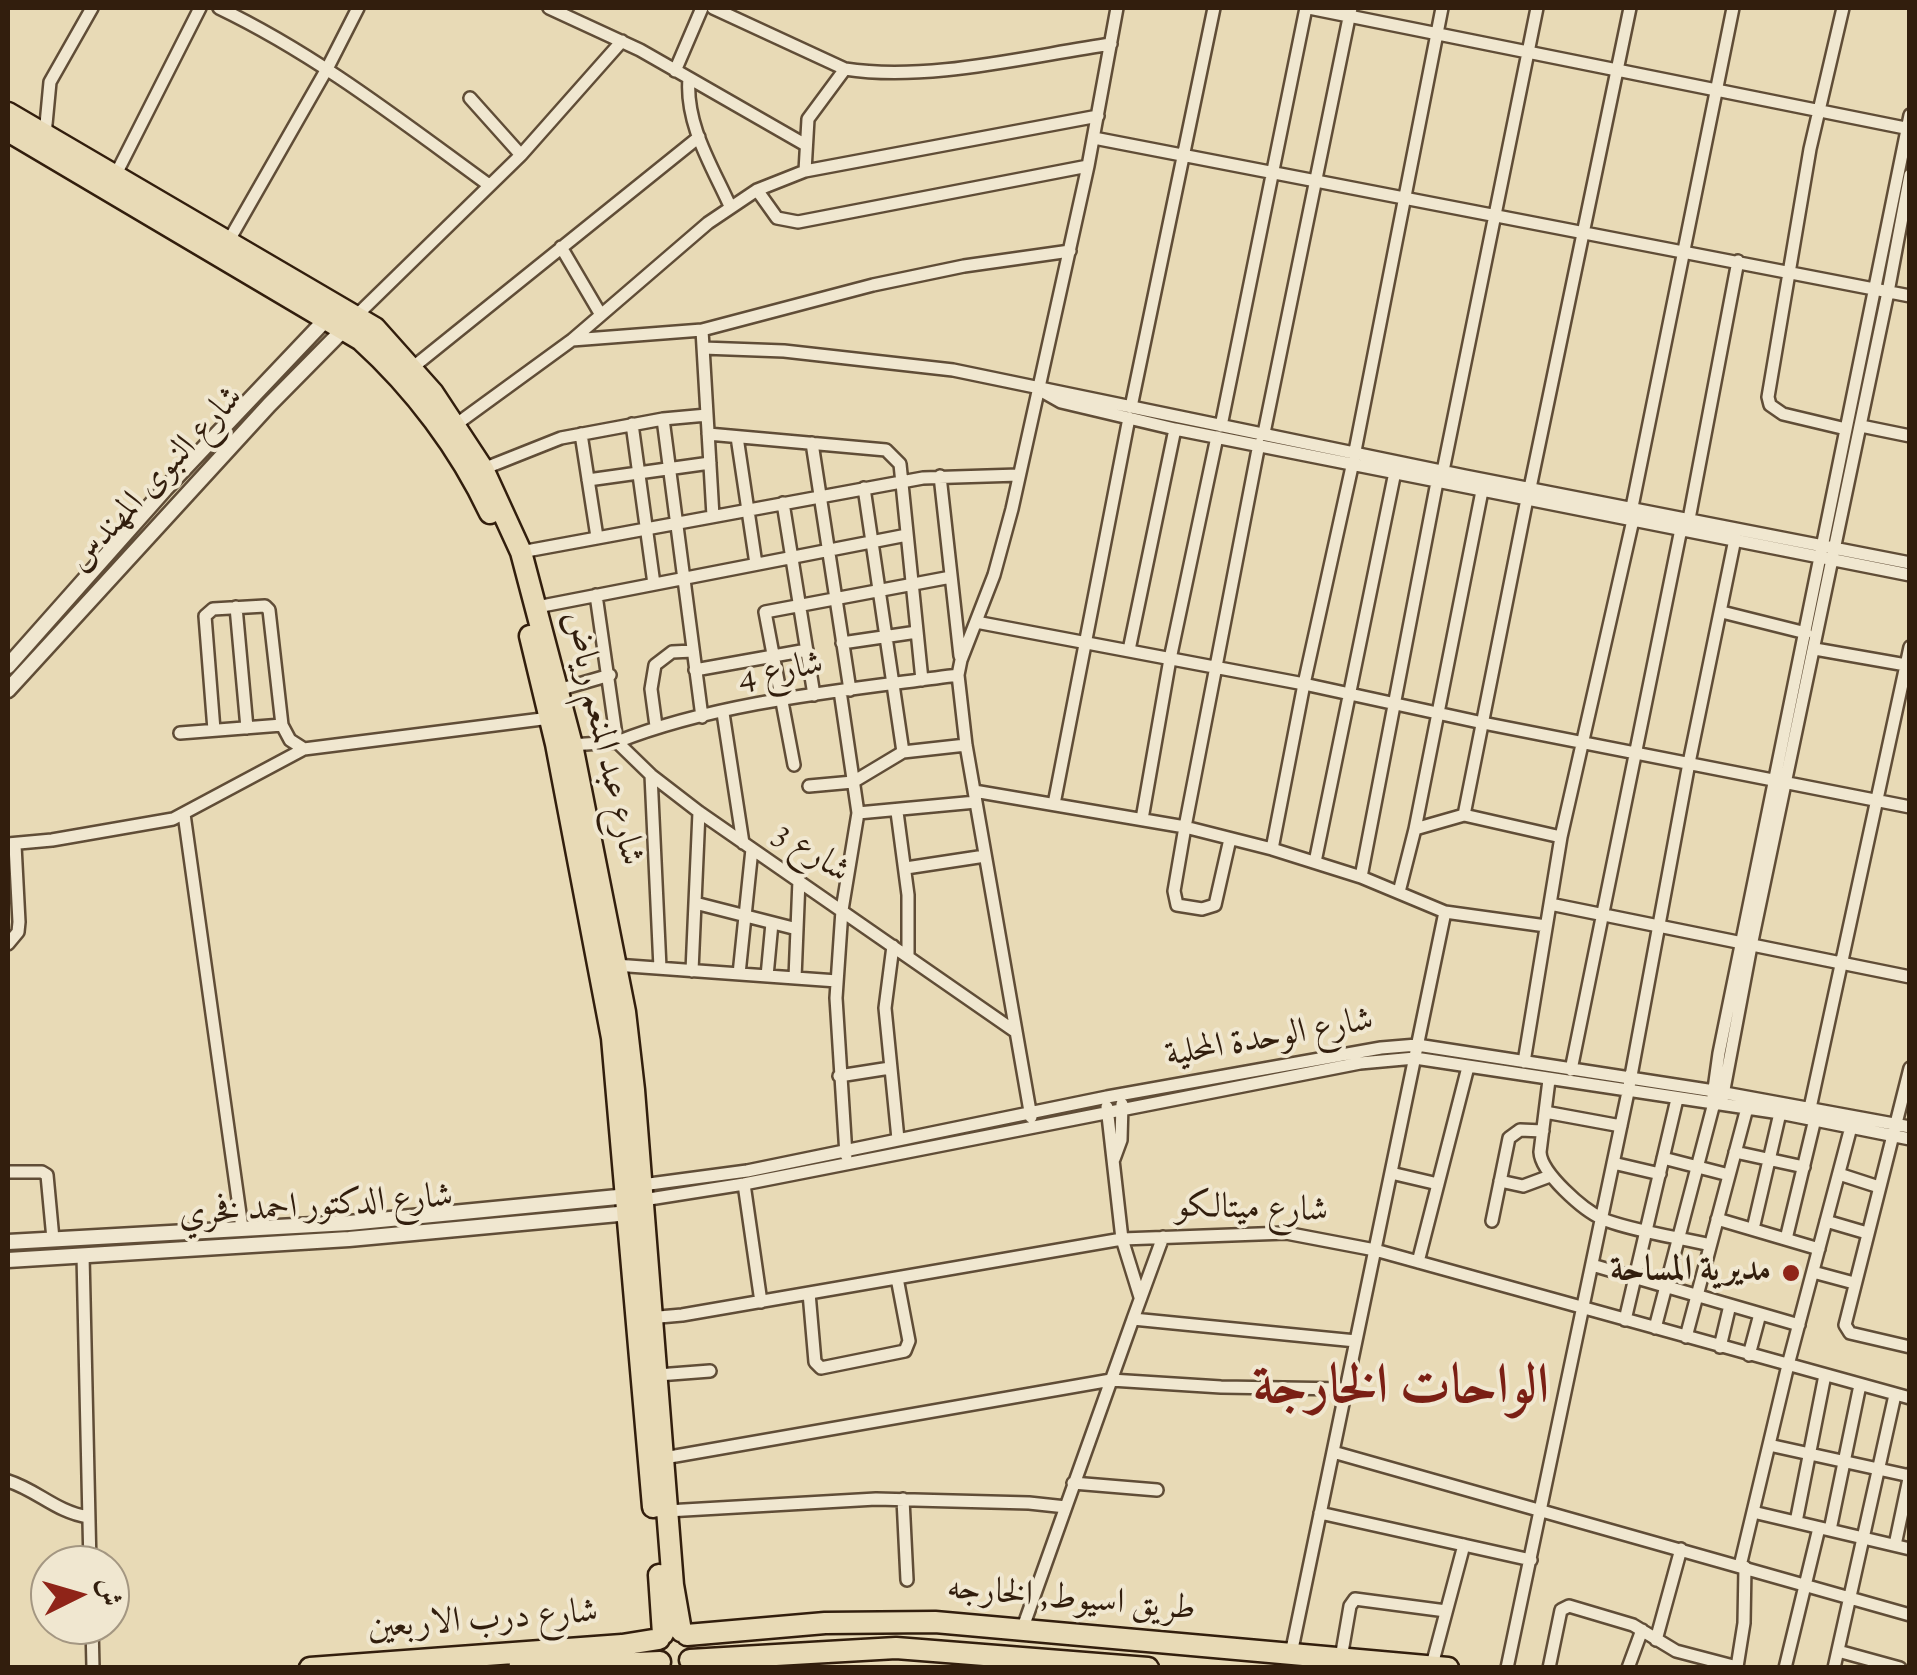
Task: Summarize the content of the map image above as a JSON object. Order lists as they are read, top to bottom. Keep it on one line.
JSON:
{"streets":{"highway":["شارع عبد المنعم رياض","طريق اسيوط, الخارجه","شارع درب الاربعين"],"street":["شارع النبوى المهندس","شارع 4","شارع 3","شارع الوحدة المحلية","شارع الدكتور احمد فخري","شارع ميتالكو"]},"crossings":[["شارع النبوى المهندس","شارع عبد المنعم رياض"],["شارع 4","شارع 3"],["شارع عبد المنعم رياض","شارع الوحدة المحلية"],["شارع عبد المنعم رياض","شارع الدكتور احمد فخري"],["شارع عبد المنعم رياض","شارع ميتالكو"],["شارع عبد المنعم رياض","طريق اسيوط, الخارجه"],["شارع عبد المنعم رياض","شارع درب الاربعين"],["شارع الوحدة المحلية","شارع الدكتور احمد فخري"],["طريق اسيوط, الخارجه","شارع درب الاربعين"]],"districts":["الواحات الخارجة"],"places":["مديرية المساحة"],"north":"right"}
